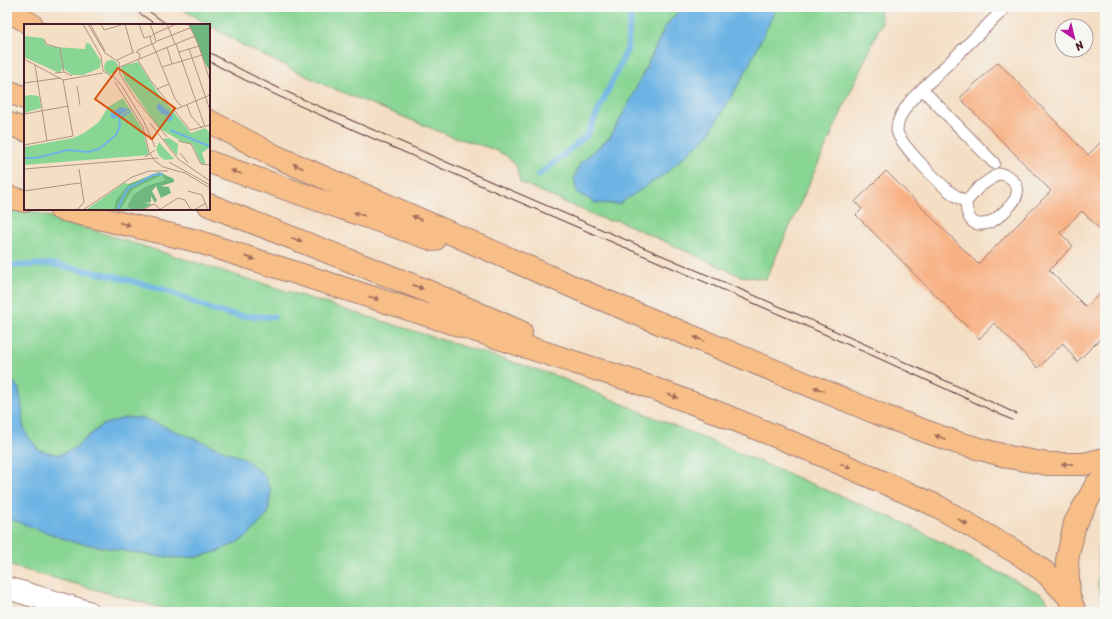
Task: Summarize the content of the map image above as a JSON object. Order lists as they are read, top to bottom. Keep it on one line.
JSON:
{"north":"bottom right"}
